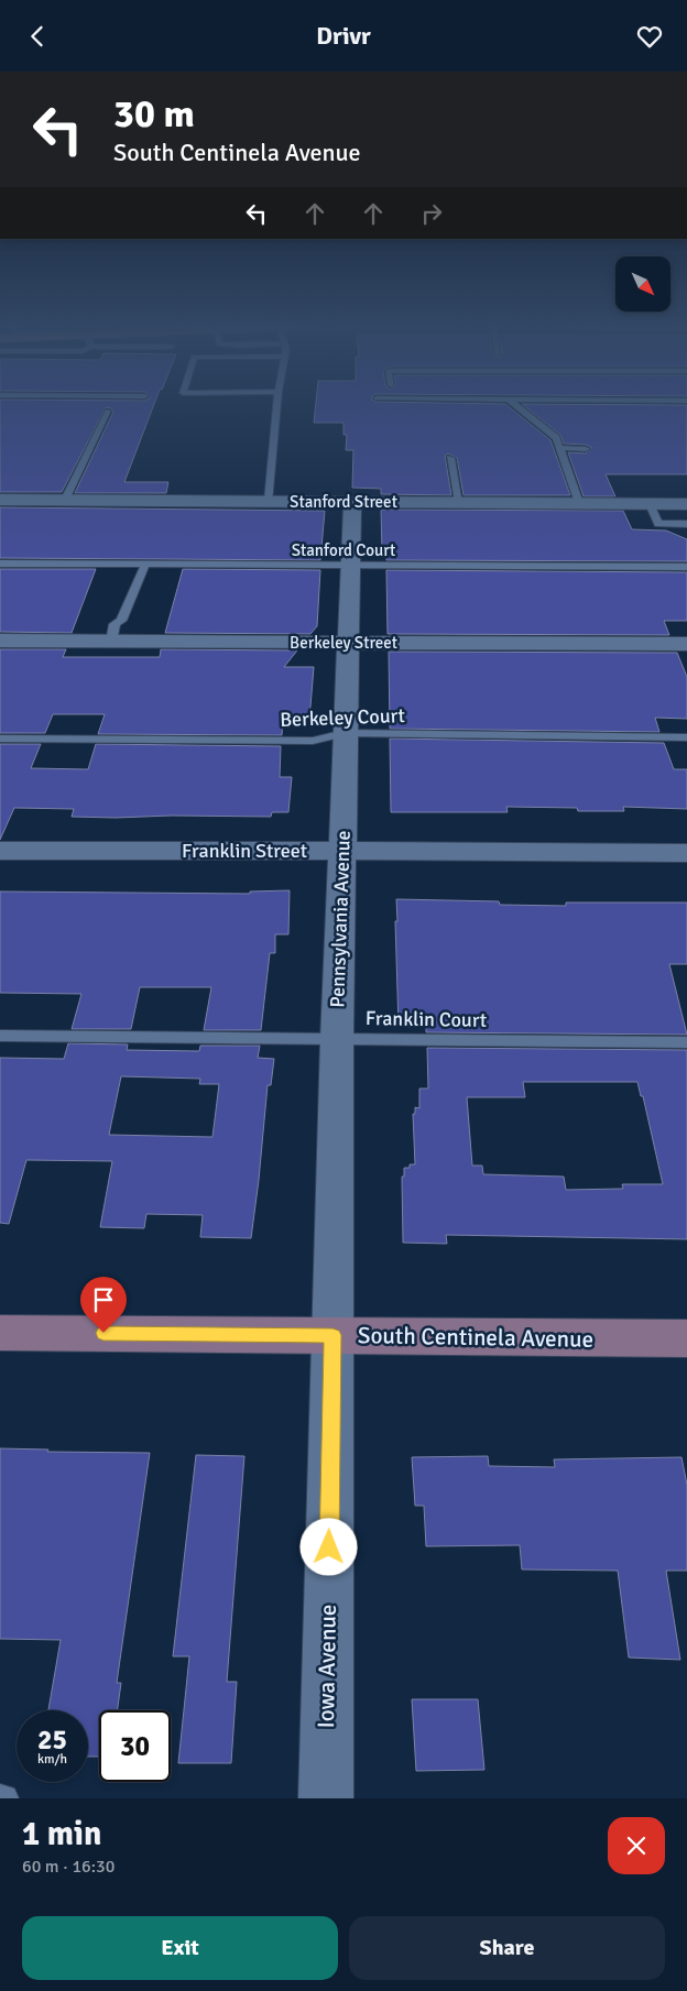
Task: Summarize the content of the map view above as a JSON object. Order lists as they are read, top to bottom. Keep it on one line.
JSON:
{"streets":{"street":["Stanford Street","Berkeley Street","Franklin Street","Pennsylvania Avenue","South Centinela Avenue","Iowa Avenue"],"lane":["Stanford Court","Berkeley Court","Franklin Court"]},"crossings":[["Stanford Street","Pennsylvania Avenue"],["Stanford Court","Pennsylvania Avenue"],["Berkeley Street","Pennsylvania Avenue"],["Berkeley Court","Pennsylvania Avenue"],["Franklin Street","Pennsylvania Avenue"],["Pennsylvania Avenue","Franklin Court"],["Pennsylvania Avenue","South Centinela Avenue"],["Pennsylvania Avenue","Iowa Avenue"],["South Centinela Avenue","Iowa Avenue"]],"north":"bottom right","page":{"header":"Drivr","turn":["30 m","South Centinela Avenue"],"speed":"25 km/h","limit":"30","heading":["1 min","60 m · 16:30"],"buttons":["Exit","Share"]}}
